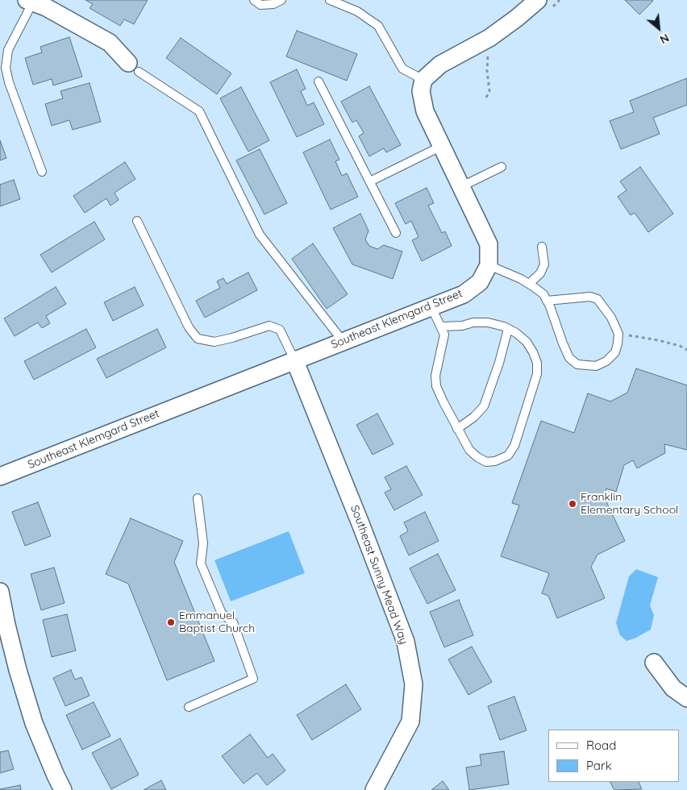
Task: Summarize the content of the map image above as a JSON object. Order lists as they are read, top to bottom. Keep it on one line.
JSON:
{"streets":{"street":["Southeast Klemgard Street","Southeast Sunny Mead Way"]},"crossings":[["Southeast Klemgard Street","Southeast Sunny Mead Way"]],"places":["Franklin Elementary School","Emmanuel Baptist Church"],"legend":["Road","Park"],"north":"bottom right"}
